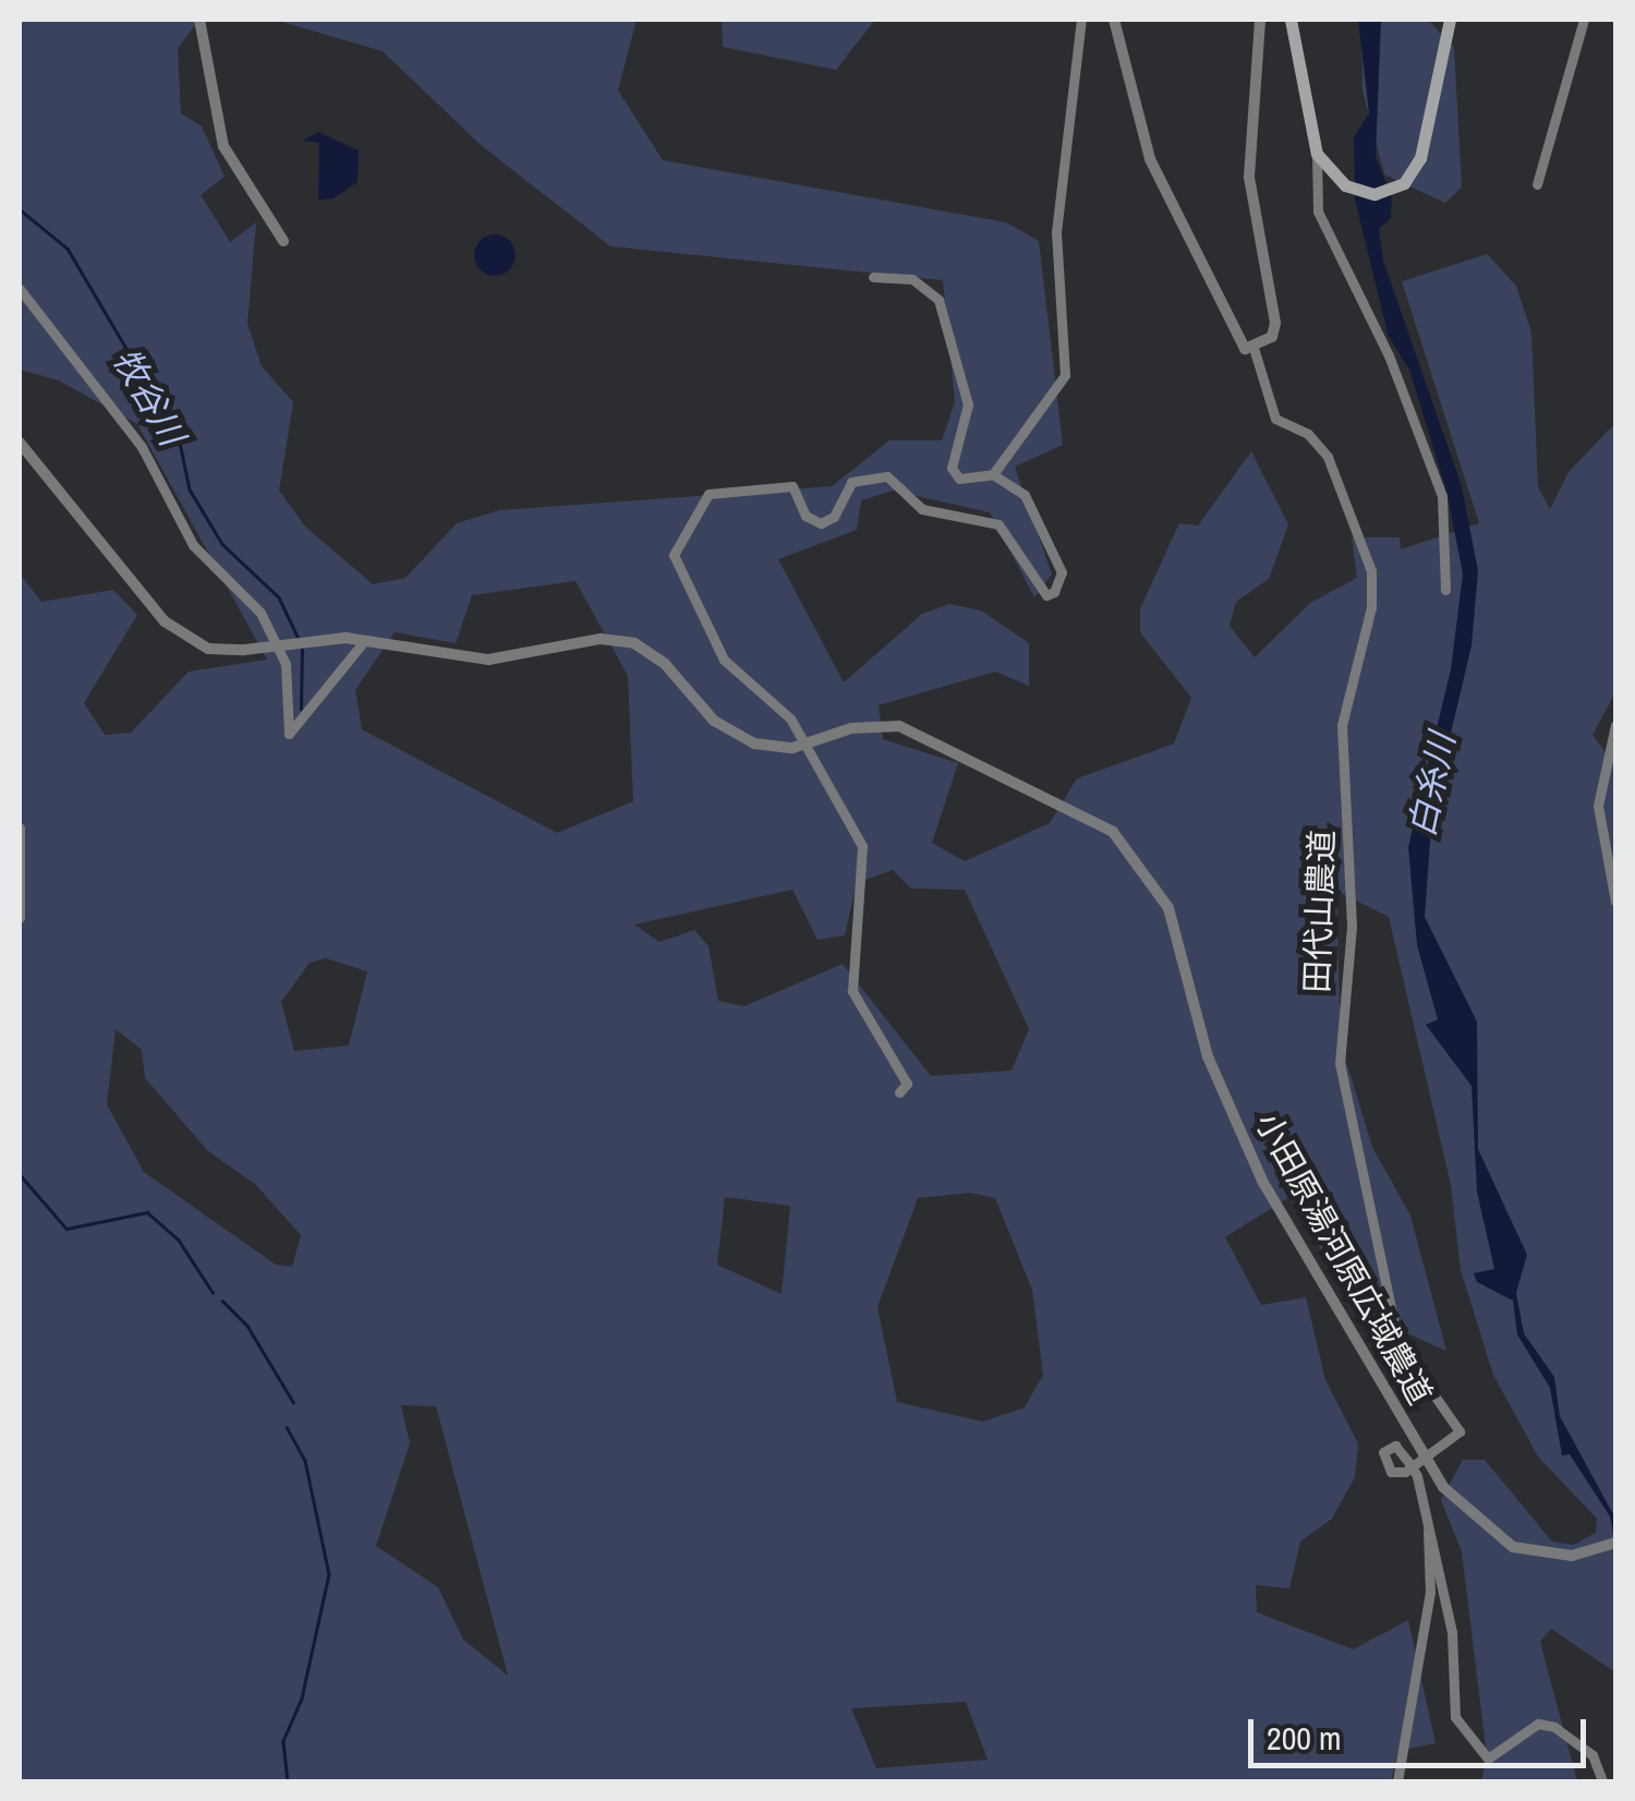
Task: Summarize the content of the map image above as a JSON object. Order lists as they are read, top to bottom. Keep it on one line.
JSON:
{"streets":{"street":["田代山農道","小田原湯河原広域農道"]},"crossings":[["田代山農道","小田原湯河原広域農道"]],"water":["牧谷川","白糸川"],"scale_bar":"200 m"}
